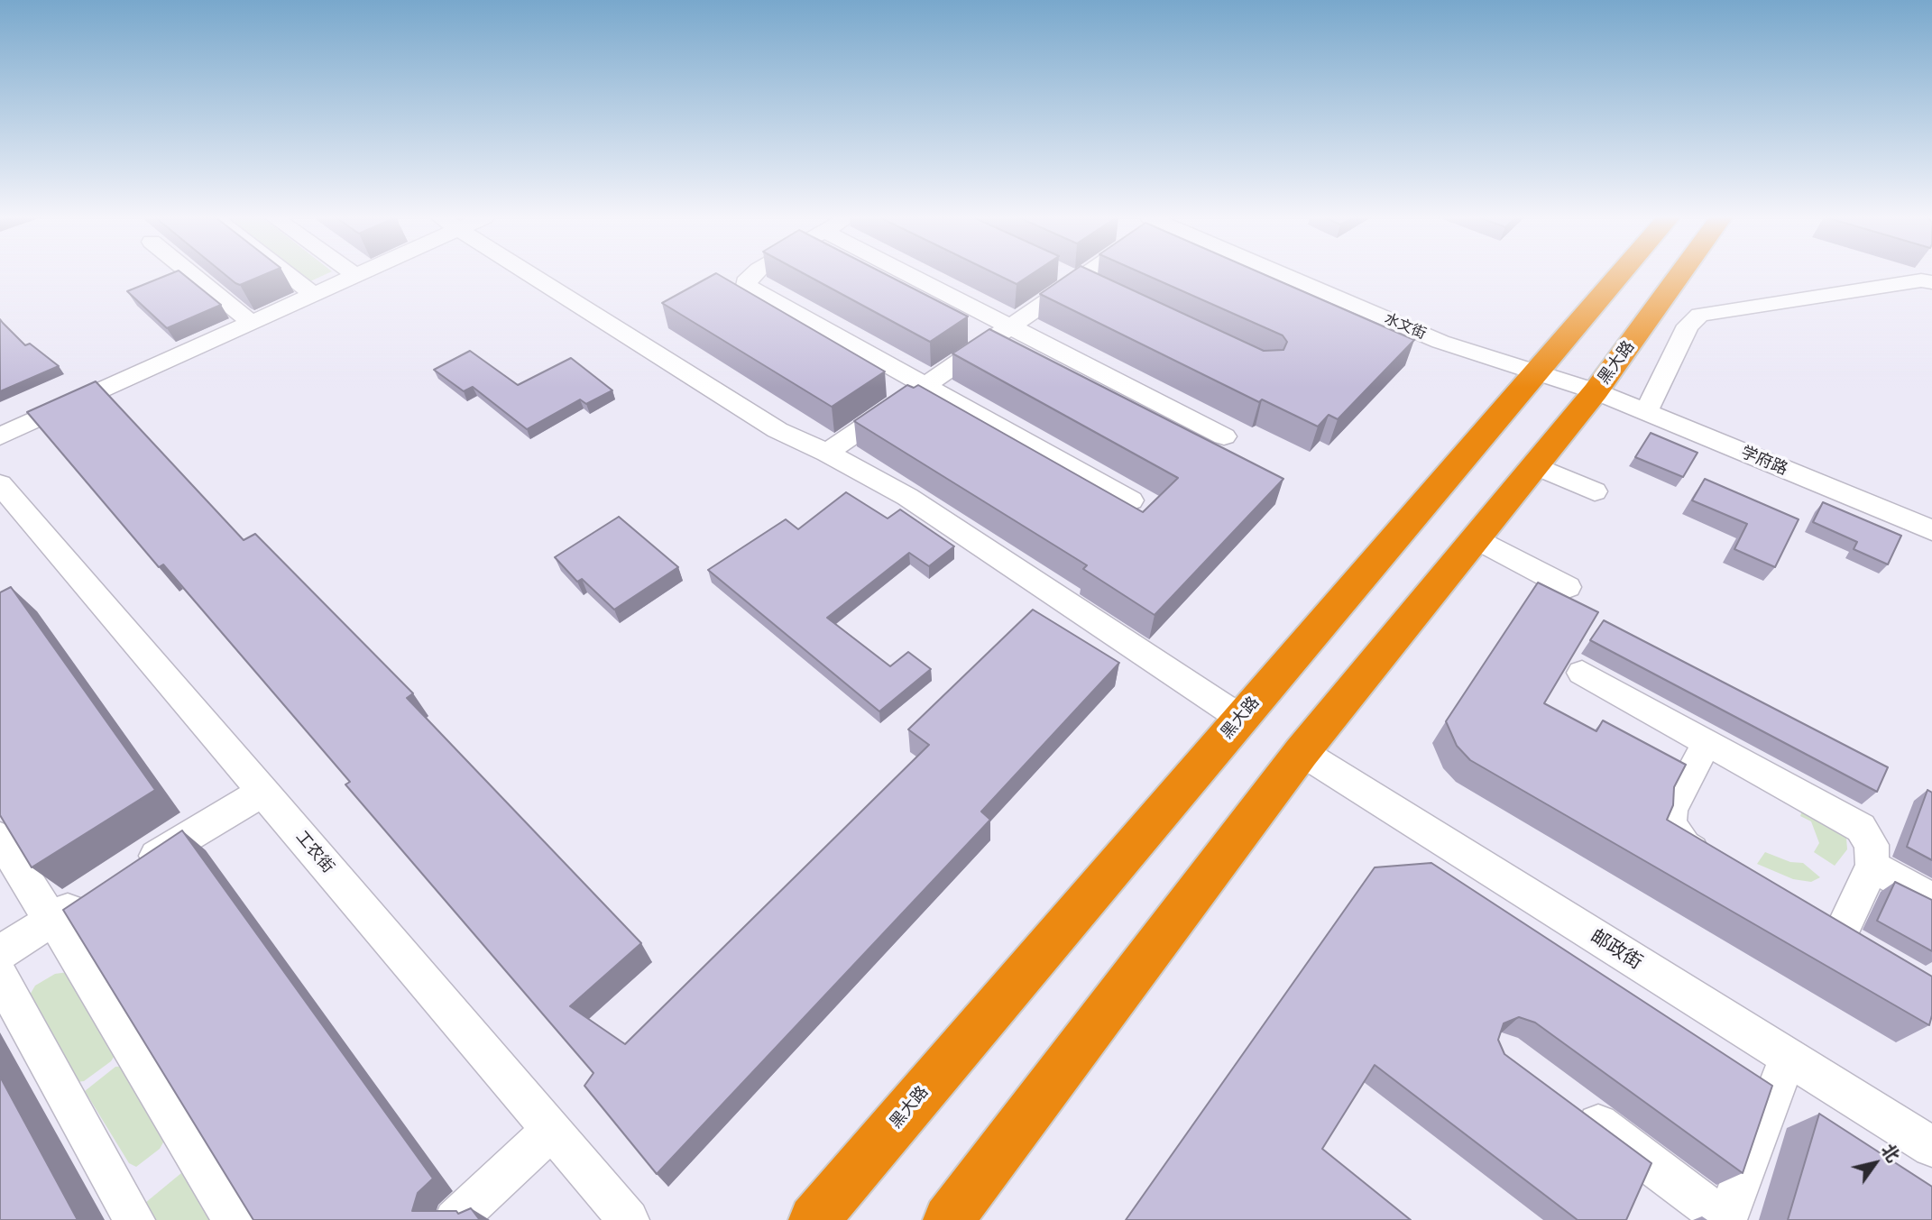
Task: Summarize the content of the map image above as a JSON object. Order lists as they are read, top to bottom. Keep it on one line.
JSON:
{"streets":{"highway":["黑大路"],"street":["水文街","学府路","工农街","邮政街"]},"crossings":[["水文街","黑大路"],["水文街","学府路"],["黑大路","学府路"],["黑大路","邮政街"]],"north":"top right"}
